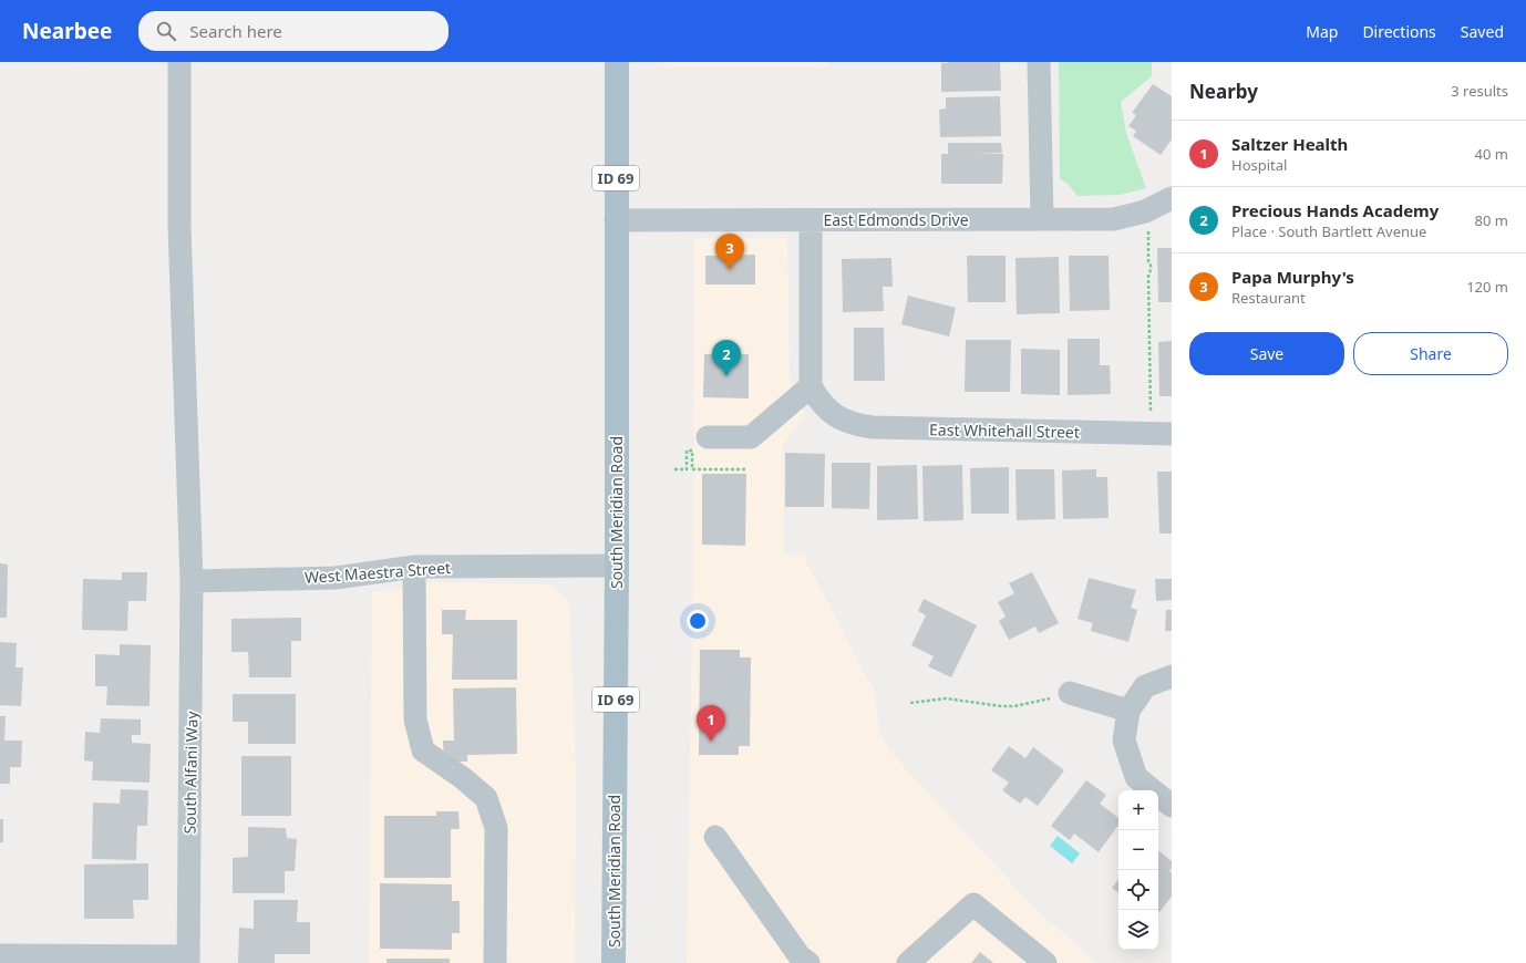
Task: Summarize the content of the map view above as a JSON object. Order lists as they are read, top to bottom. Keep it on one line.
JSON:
{"streets":{"main road":["ID 69","South Meridian Road"],"street":["East Edmonds Drive","East Whitehall Street","West Maestra Street","South Alfani Way"]},"crossings":[["East Edmonds Drive","South Meridian Road"],["South Meridian Road","West Maestra Street"],["West Maestra Street","South Alfani Way"]],"page":{"header":"Nearbee","search":"Search here","nav":["Map","Directions","Saved"],"heading":["Nearby","3 results"],"list":[{"mark":"1","name":"Saltzer Health","note":"Hospital","value":"40 m"},{"mark":"2","name":"Precious Hands Academy","note":"Place · South Bartlett Avenue","value":"80 m"},{"mark":"3","name":"Papa Murphy's","note":"Restaurant","value":"120 m"}],"pins":["3","2","1"],"buttons":["Save","Share"],"map_buttons":["+","−"]}}
